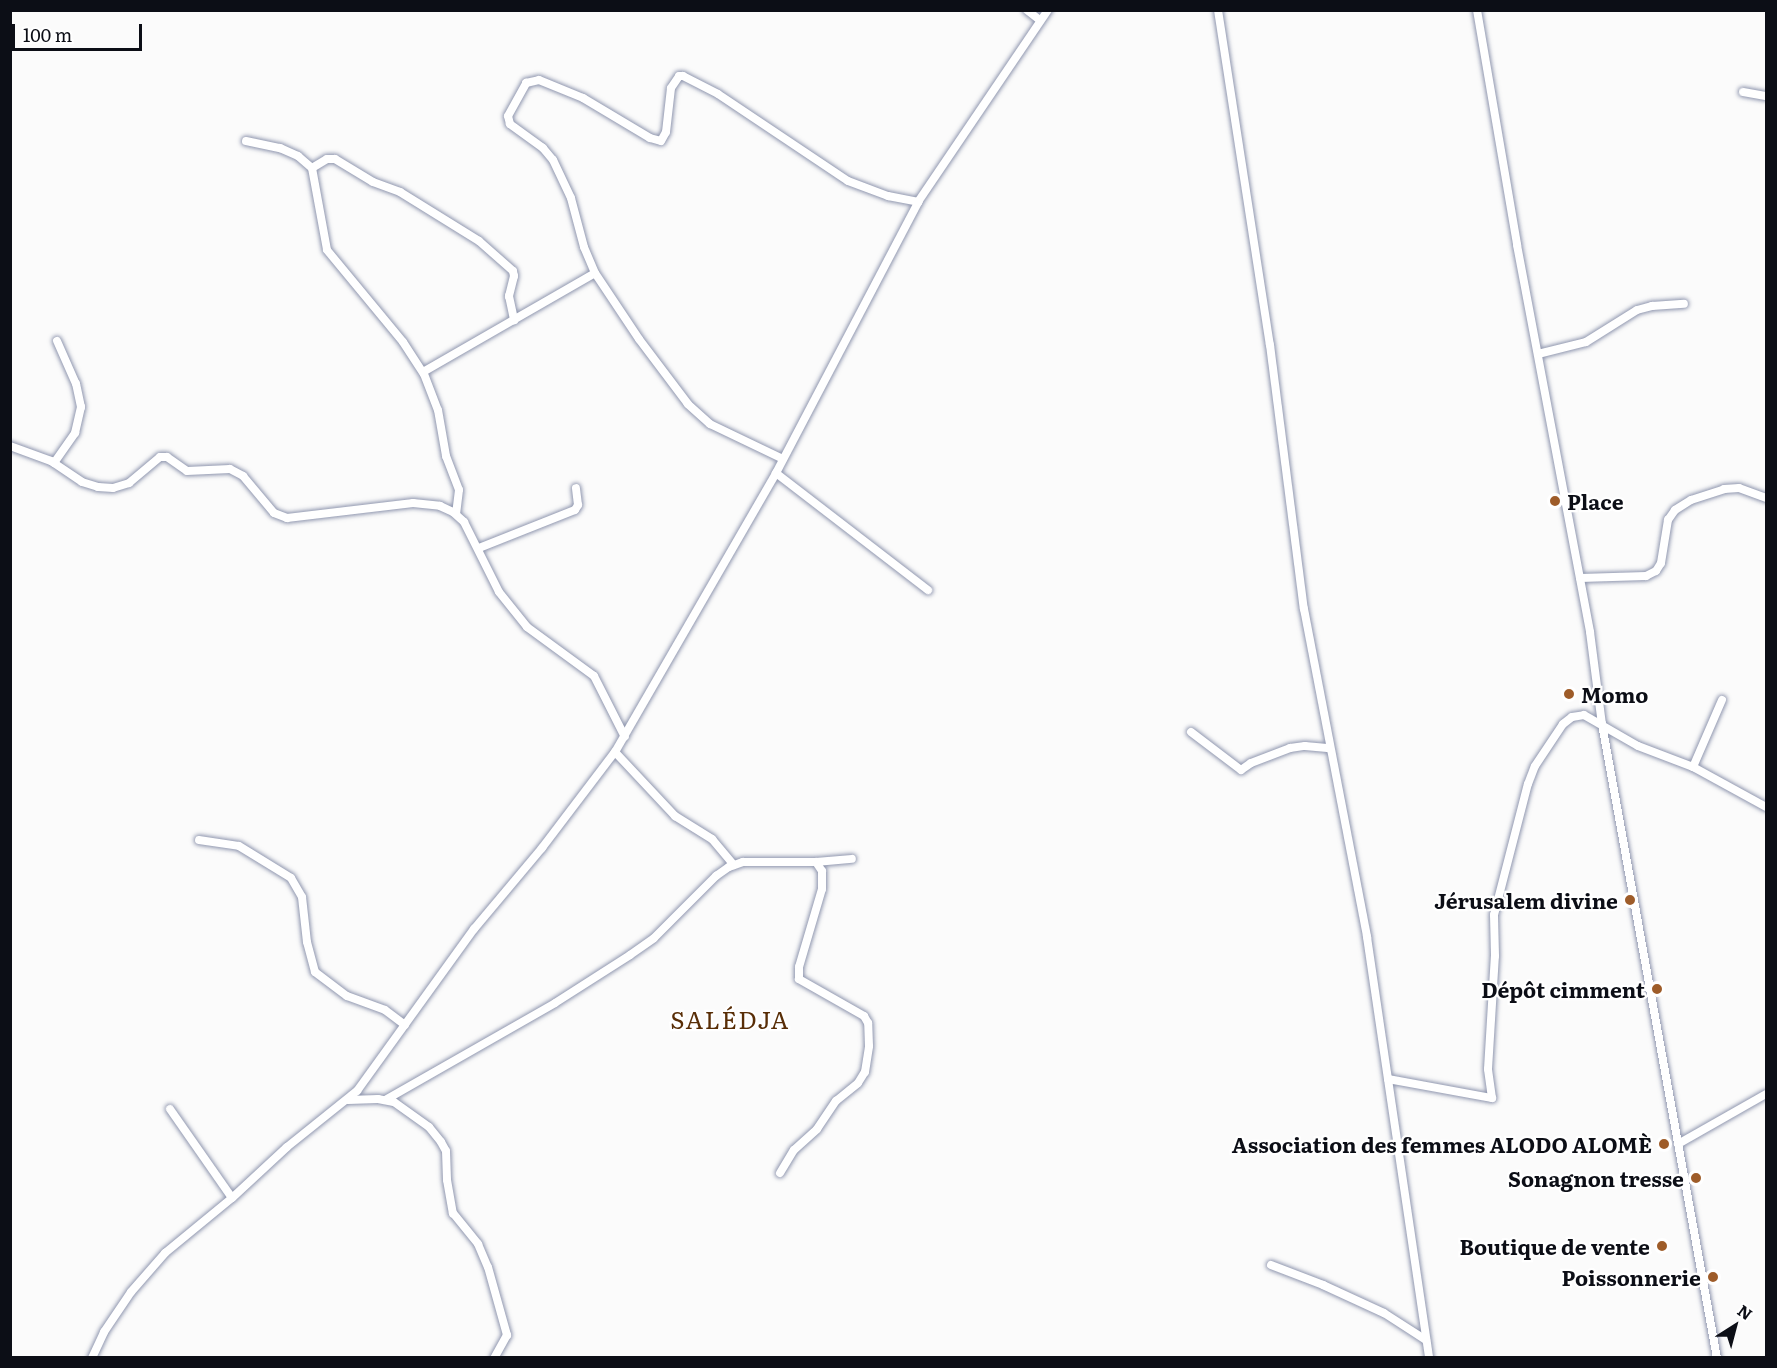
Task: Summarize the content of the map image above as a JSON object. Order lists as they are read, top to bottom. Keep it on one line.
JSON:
{"districts":["SALÉDJA"],"places":["Place","Momo","Jérusalem divine","Dépôt cimment","Association des femmes ALODO ALOMÈ","Sonagnon tresse","Boutique de vente","Poissonnerie"],"scale_bar":"100 m","north":"top right"}
